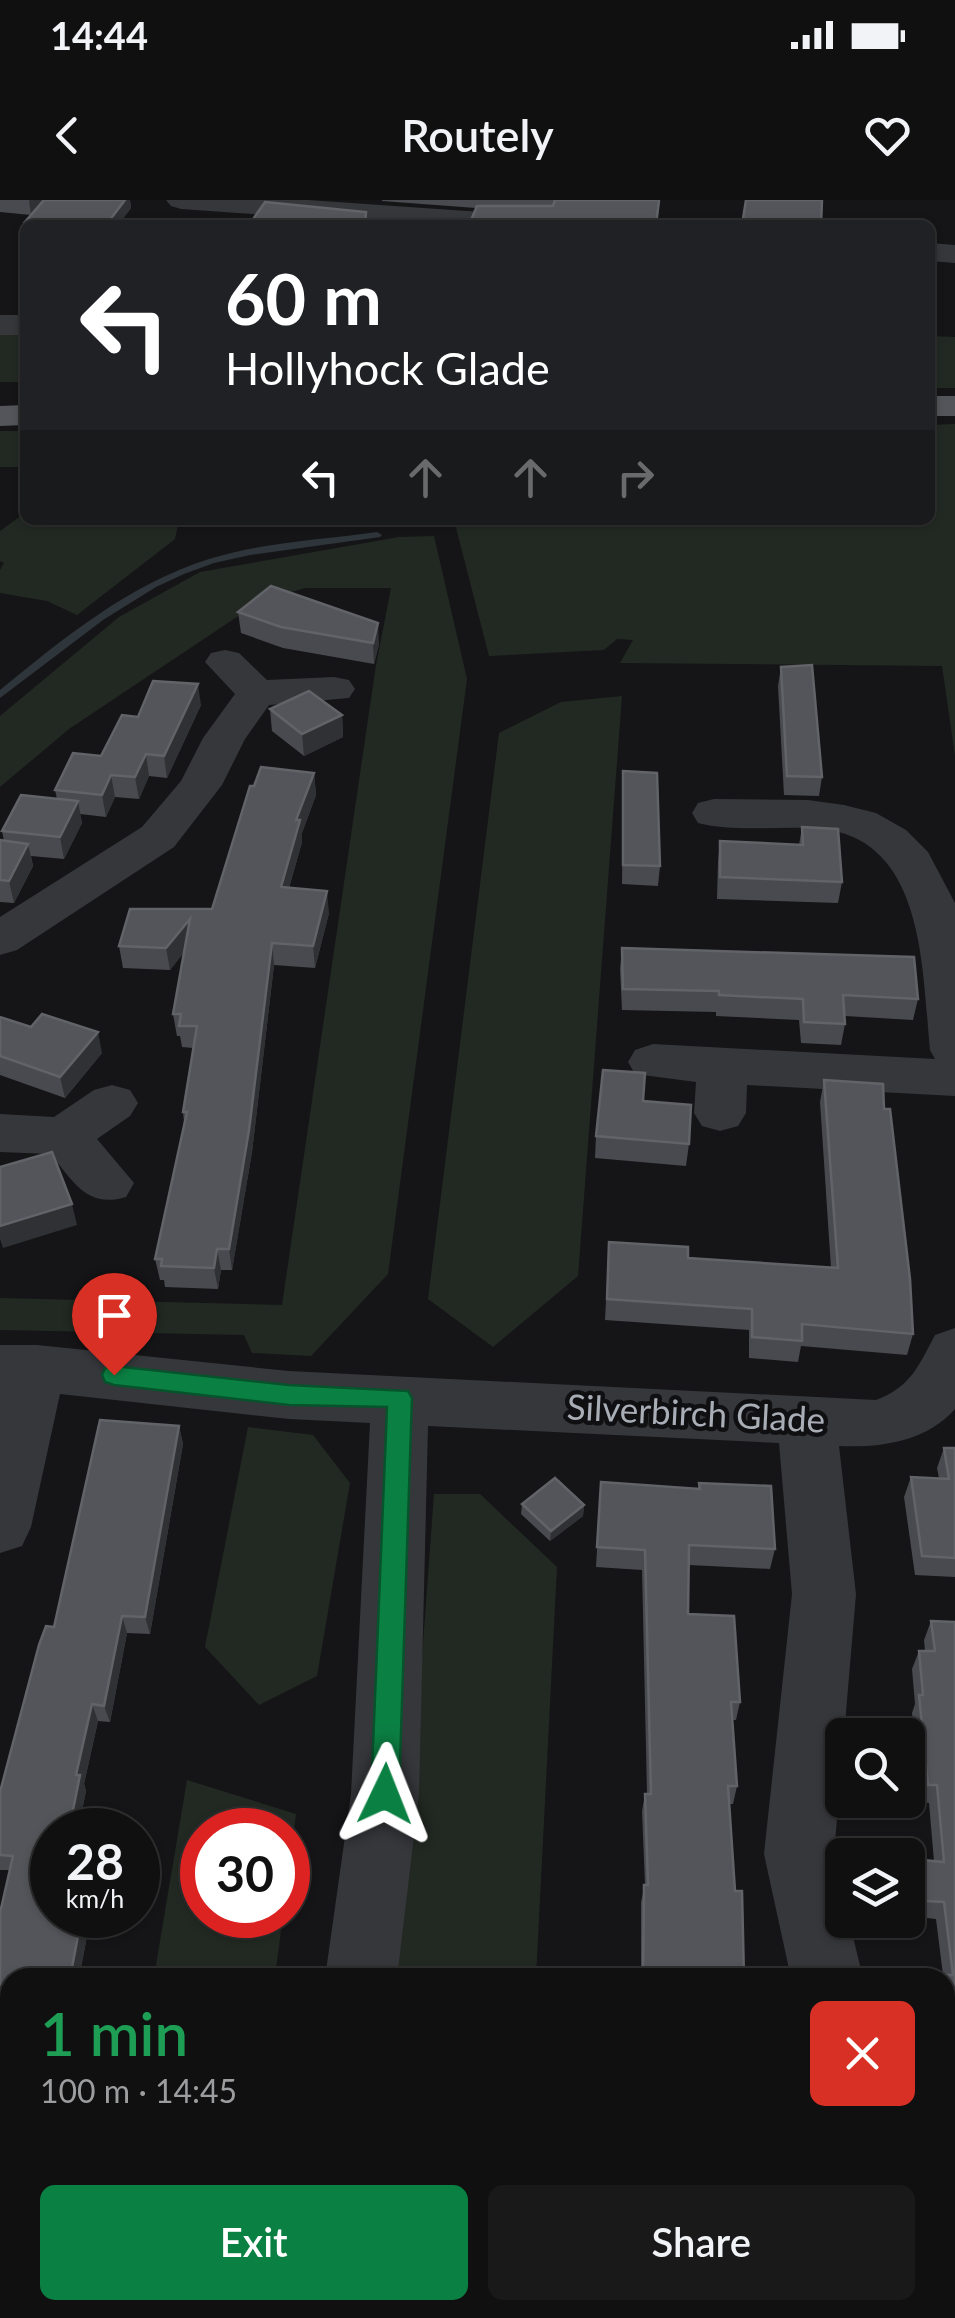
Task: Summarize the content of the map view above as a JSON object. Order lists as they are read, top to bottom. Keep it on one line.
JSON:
{"streets":{"street":["Silverbirch Glade"]},"page":{"status":"14:44","header":"Routely","turn":["60 m","Hollyhock Glade"],"speed":"28 km/h","limit":"30","heading":["1 min","100 m · 14:45"],"buttons":["Exit","Share"]}}
